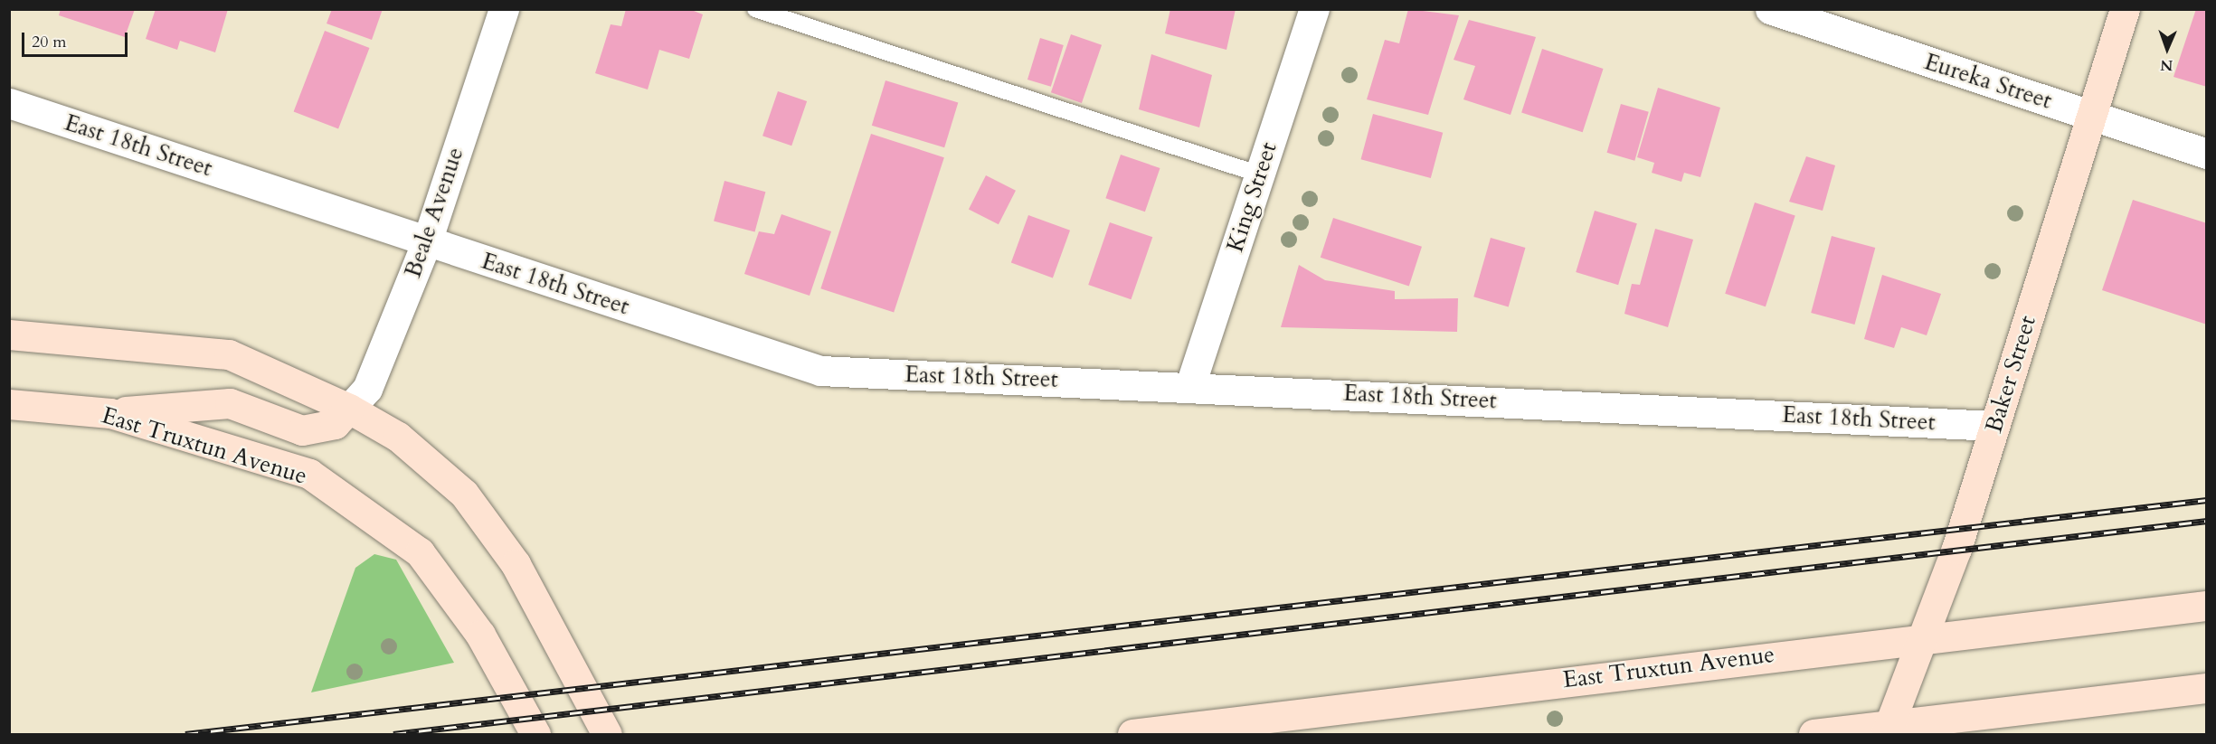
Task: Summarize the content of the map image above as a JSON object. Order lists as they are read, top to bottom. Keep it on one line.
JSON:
{"streets":{"main road":["Baker Street","East Truxtun Avenue"],"street":["Eureka Street","East 18th Street","King Street","Beale Avenue"]},"crossings":[["Eureka Street","Baker Street"],["East 18th Street","King Street"],["East 18th Street","Beale Avenue"],["East 18th Street","Baker Street"],["Baker Street","East Truxtun Avenue"]],"scale_bar":"20 m","north":"bottom"}
